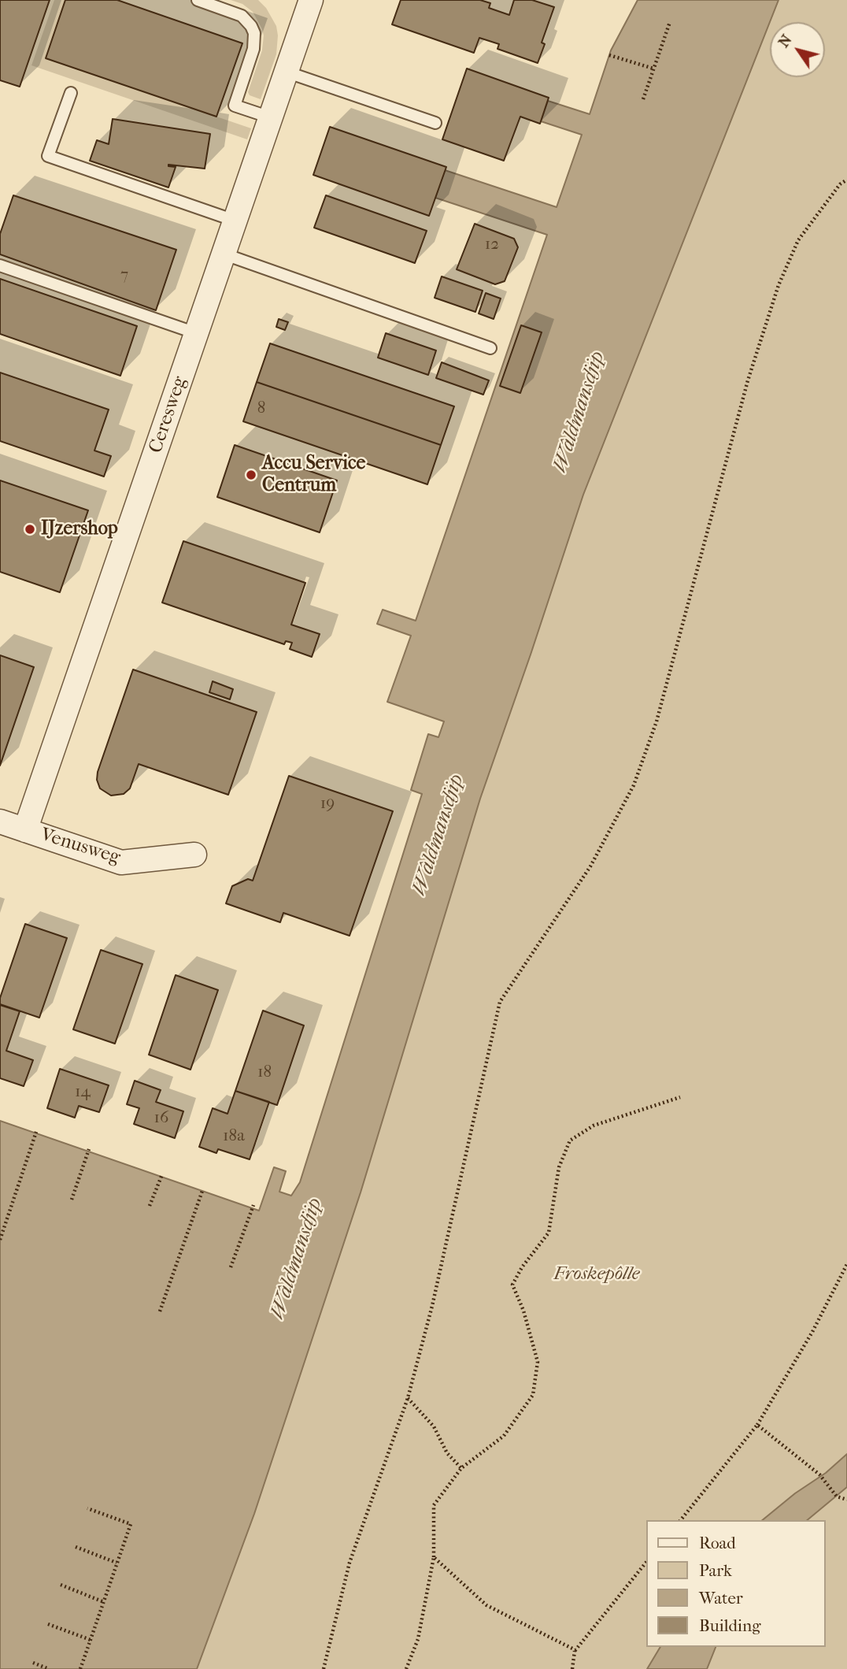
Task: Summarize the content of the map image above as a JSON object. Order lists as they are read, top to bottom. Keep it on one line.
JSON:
{"streets":{"street":["Ceresweg","Venusweg"]},"crossings":[["Ceresweg","Venusweg"]],"water":["Wâldmansdjip"],"parks":["Froskepôlle"],"places":["Accu Service Centrum","IJzershop"],"house_numbers":["12","7","8","19","18","14","16","18a"],"legend":["Road","Park","Water","Building"],"north":"top left"}
